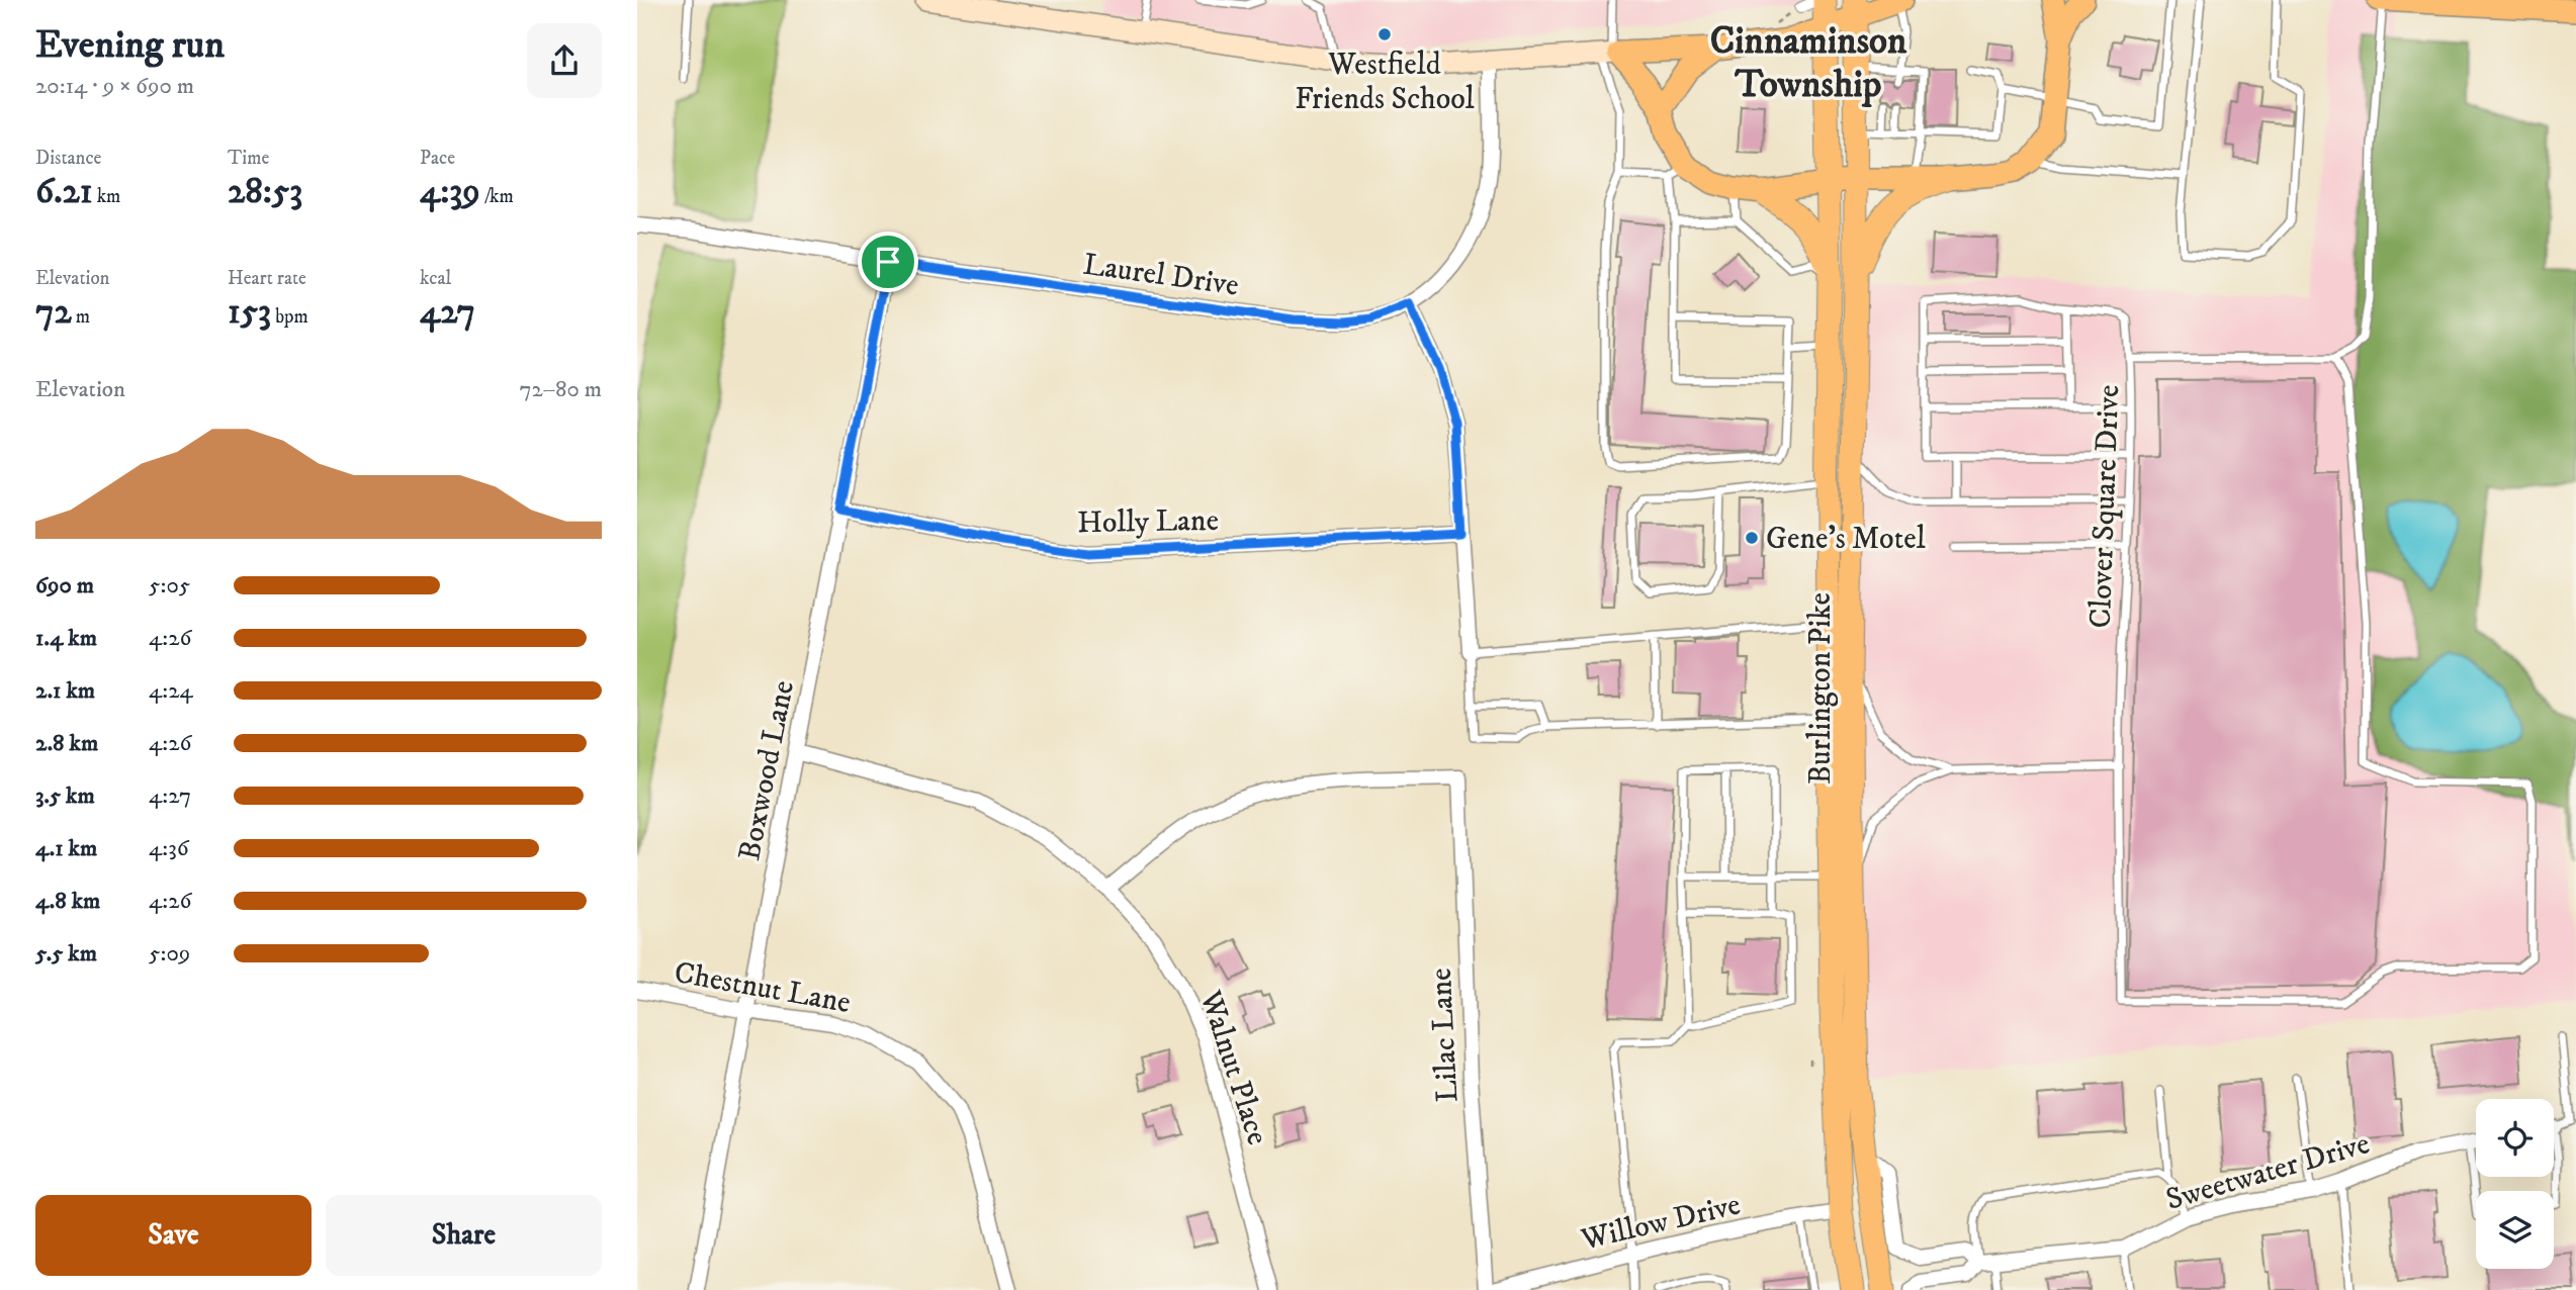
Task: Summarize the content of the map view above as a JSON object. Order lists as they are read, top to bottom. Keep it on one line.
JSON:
{"streets":{"highway":["Burlington Pike"],"street":["Laurel Drive","Holly Lane","Boxwood Lane","Chestnut Lane","Lilac Lane","Walnut Place","Sweetwater Drive","Willow Drive"],"lane":["Clover Square Drive"]},"crossings":[["Laurel Drive","Boxwood Lane"],["Holly Lane","Boxwood Lane"],["Burlington Pike","Sweetwater Drive"],["Burlington Pike","Willow Drive"],["Boxwood Lane","Chestnut Lane"],["Boxwood Lane","Walnut Place"],["Lilac Lane","Walnut Place"]],"districts":["Cinnaminson Township"],"places":["Westfield Friends School","Gene's Motel"],"page":{"heading":["Evening run","20:14 · 9 × 690 m"],"stats":[["Distance","6.21 km"],["Time","28:53"],["Pace","4:39 /km"],["Elevation","72 m"],["Heart rate","153 bpm"],["kcal","427"]],"chart":["Elevation","72–80 m"],"list":[{"name":"690 m","note":"5:05"},{"name":"1.4 km","note":"4:26"},{"name":"2.1 km","note":"4:24"},{"name":"2.8 km","note":"4:26"},{"name":"3.5 km","note":"4:27"},{"name":"4.1 km","note":"4:36"},{"name":"4.8 km","note":"4:26"},{"name":"5.5 km","note":"5:09"}],"buttons":["Save","Share"]}}
